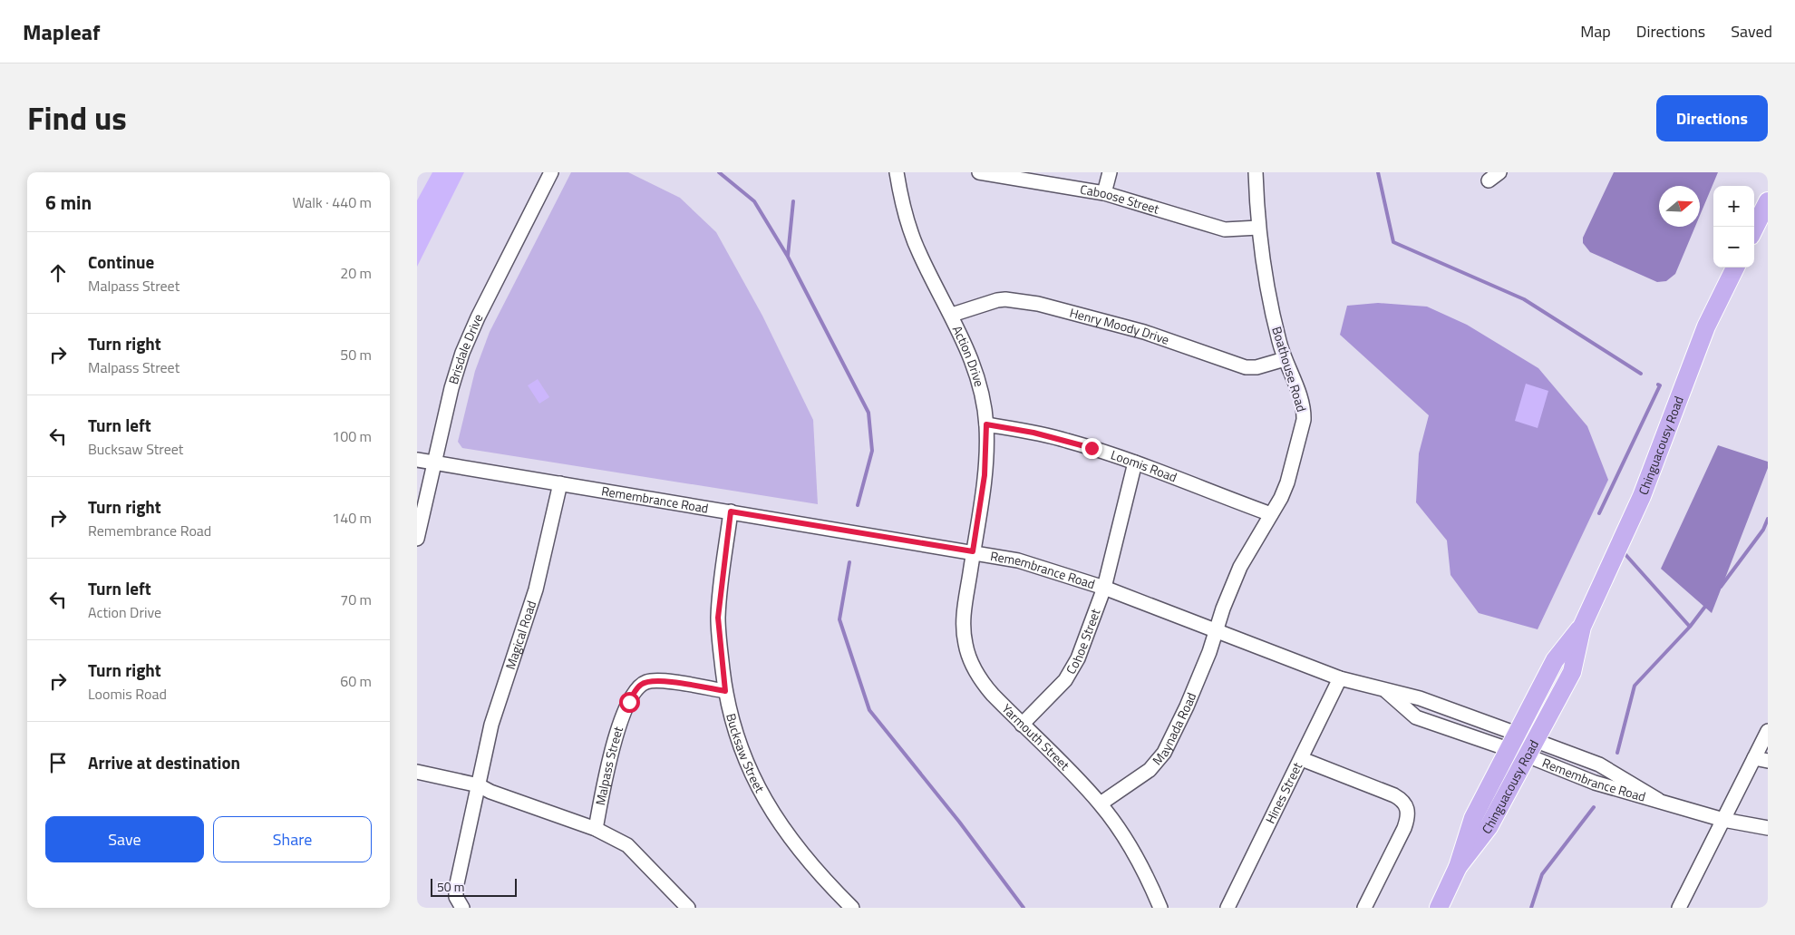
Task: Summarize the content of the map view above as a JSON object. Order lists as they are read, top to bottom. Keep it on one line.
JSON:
{"streets":{"main road":["Chinguacousy Road"],"street":["Caboose Street","Henry Moody Drive","Brisdale Drive","Action Drive","Boathouse Road","Loomis Road","Remembrance Road","Magical Road","Cohoe Street","Maynada Road","Yarmouth Street","Bucksaw Street","Malpass Street","Hines Street"]},"crossings":[["Caboose Street","Boathouse Road"],["Henry Moody Drive","Action Drive"],["Henry Moody Drive","Boathouse Road"],["Brisdale Drive","Remembrance Road"],["Action Drive","Loomis Road"],["Action Drive","Remembrance Road"],["Action Drive","Yarmouth Street"],["Boathouse Road","Loomis Road"],["Boathouse Road","Remembrance Road"],["Boathouse Road","Maynada Road"],["Chinguacousy Road","Remembrance Road"],["Loomis Road","Cohoe Street"],["Remembrance Road","Magical Road"],["Remembrance Road","Cohoe Street"],["Remembrance Road","Maynada Road"],["Remembrance Road","Yarmouth Street"],["Remembrance Road","Bucksaw Street"],["Remembrance Road","Hines Street"],["Cohoe Street","Yarmouth Street"],["Maynada Road","Yarmouth Street"],["Bucksaw Street","Malpass Street"]],"scale_bar":"50 m","north":"right","page":{"header":"Mapleaf","nav":["Map","Directions","Saved"],"title":"Find us","buttons":["Directions",["Save","Share"]],"heading":["6 min","Walk · 440 m"],"map_buttons":["+","−"],"list":[["Continue","Malpass Street","20 m"],["Turn right","Malpass Street","50 m"],["Turn left","Bucksaw Street","100 m"],["Turn right","Remembrance Road","140 m"],["Turn left","Action Drive","70 m"],["Turn right","Loomis Road","60 m"],"Arrive at destination"],"scale":"50 m"}}
